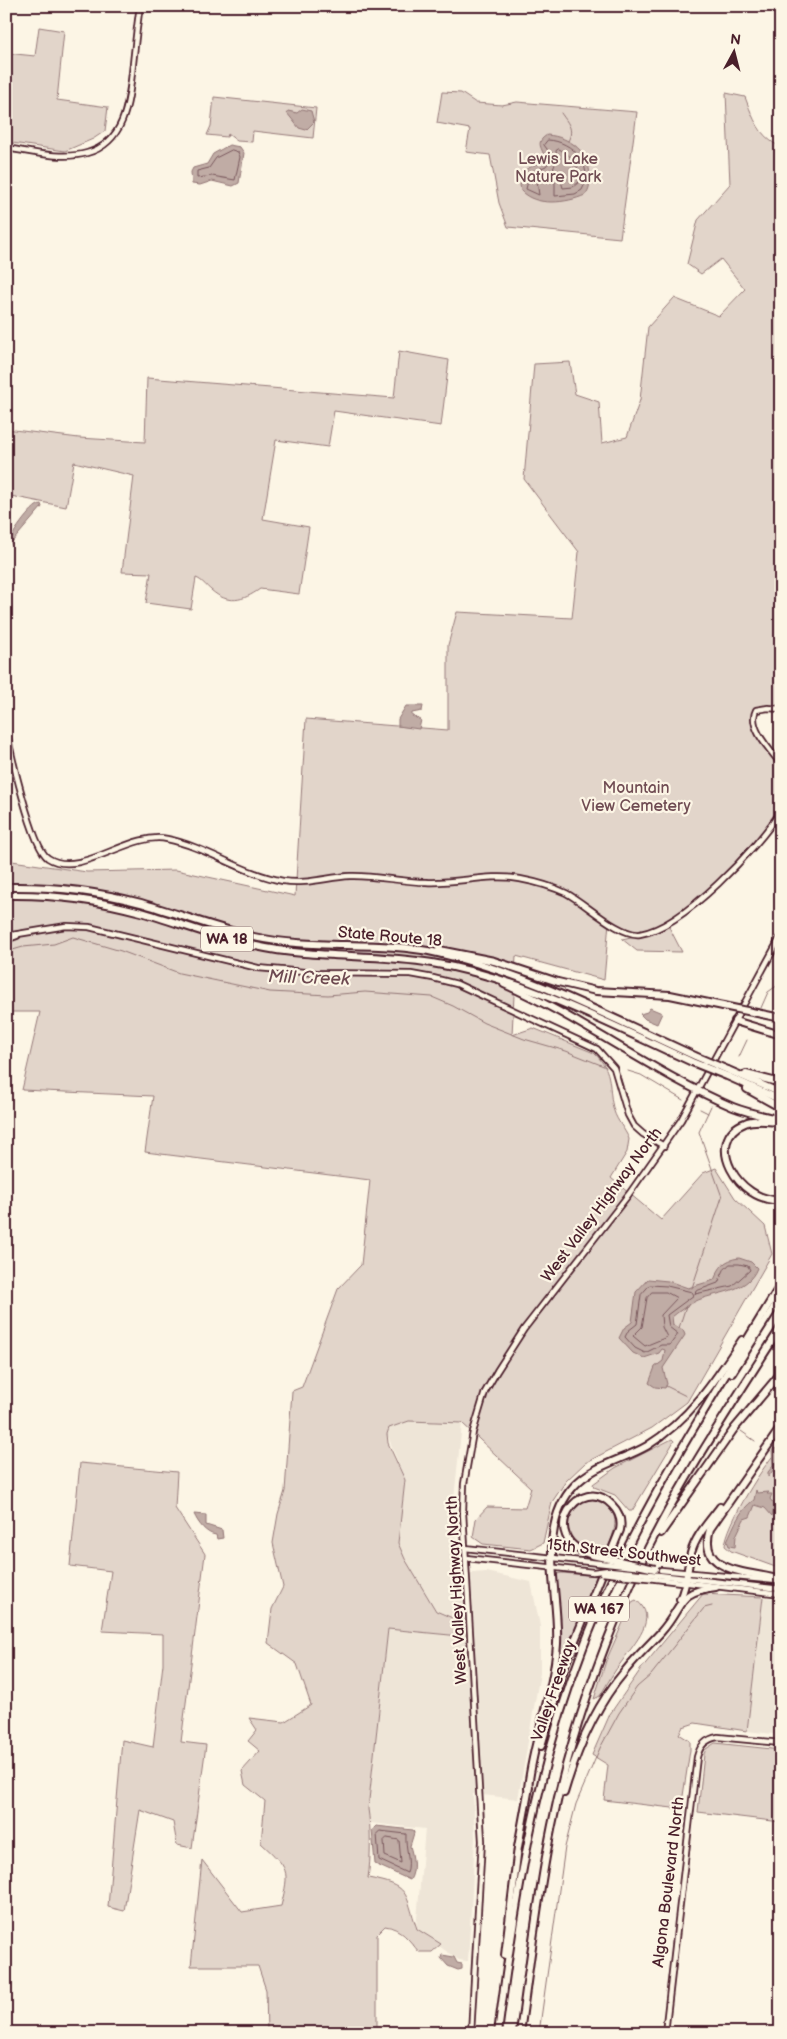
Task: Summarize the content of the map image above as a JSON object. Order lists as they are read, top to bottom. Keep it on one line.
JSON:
{"streets":{"highway":["State Route 18","WA 18","WA 167","Valley Freeway"],"main road":["West Valley Highway North","15th Street Southwest","Algona Boulevard North"]},"crossings":[["West Valley Highway North","15th Street Southwest"]],"water":["Mill Creek"],"parks":["Lewis Lake Nature Park","Mountain View Cemetery"],"north":"top"}
